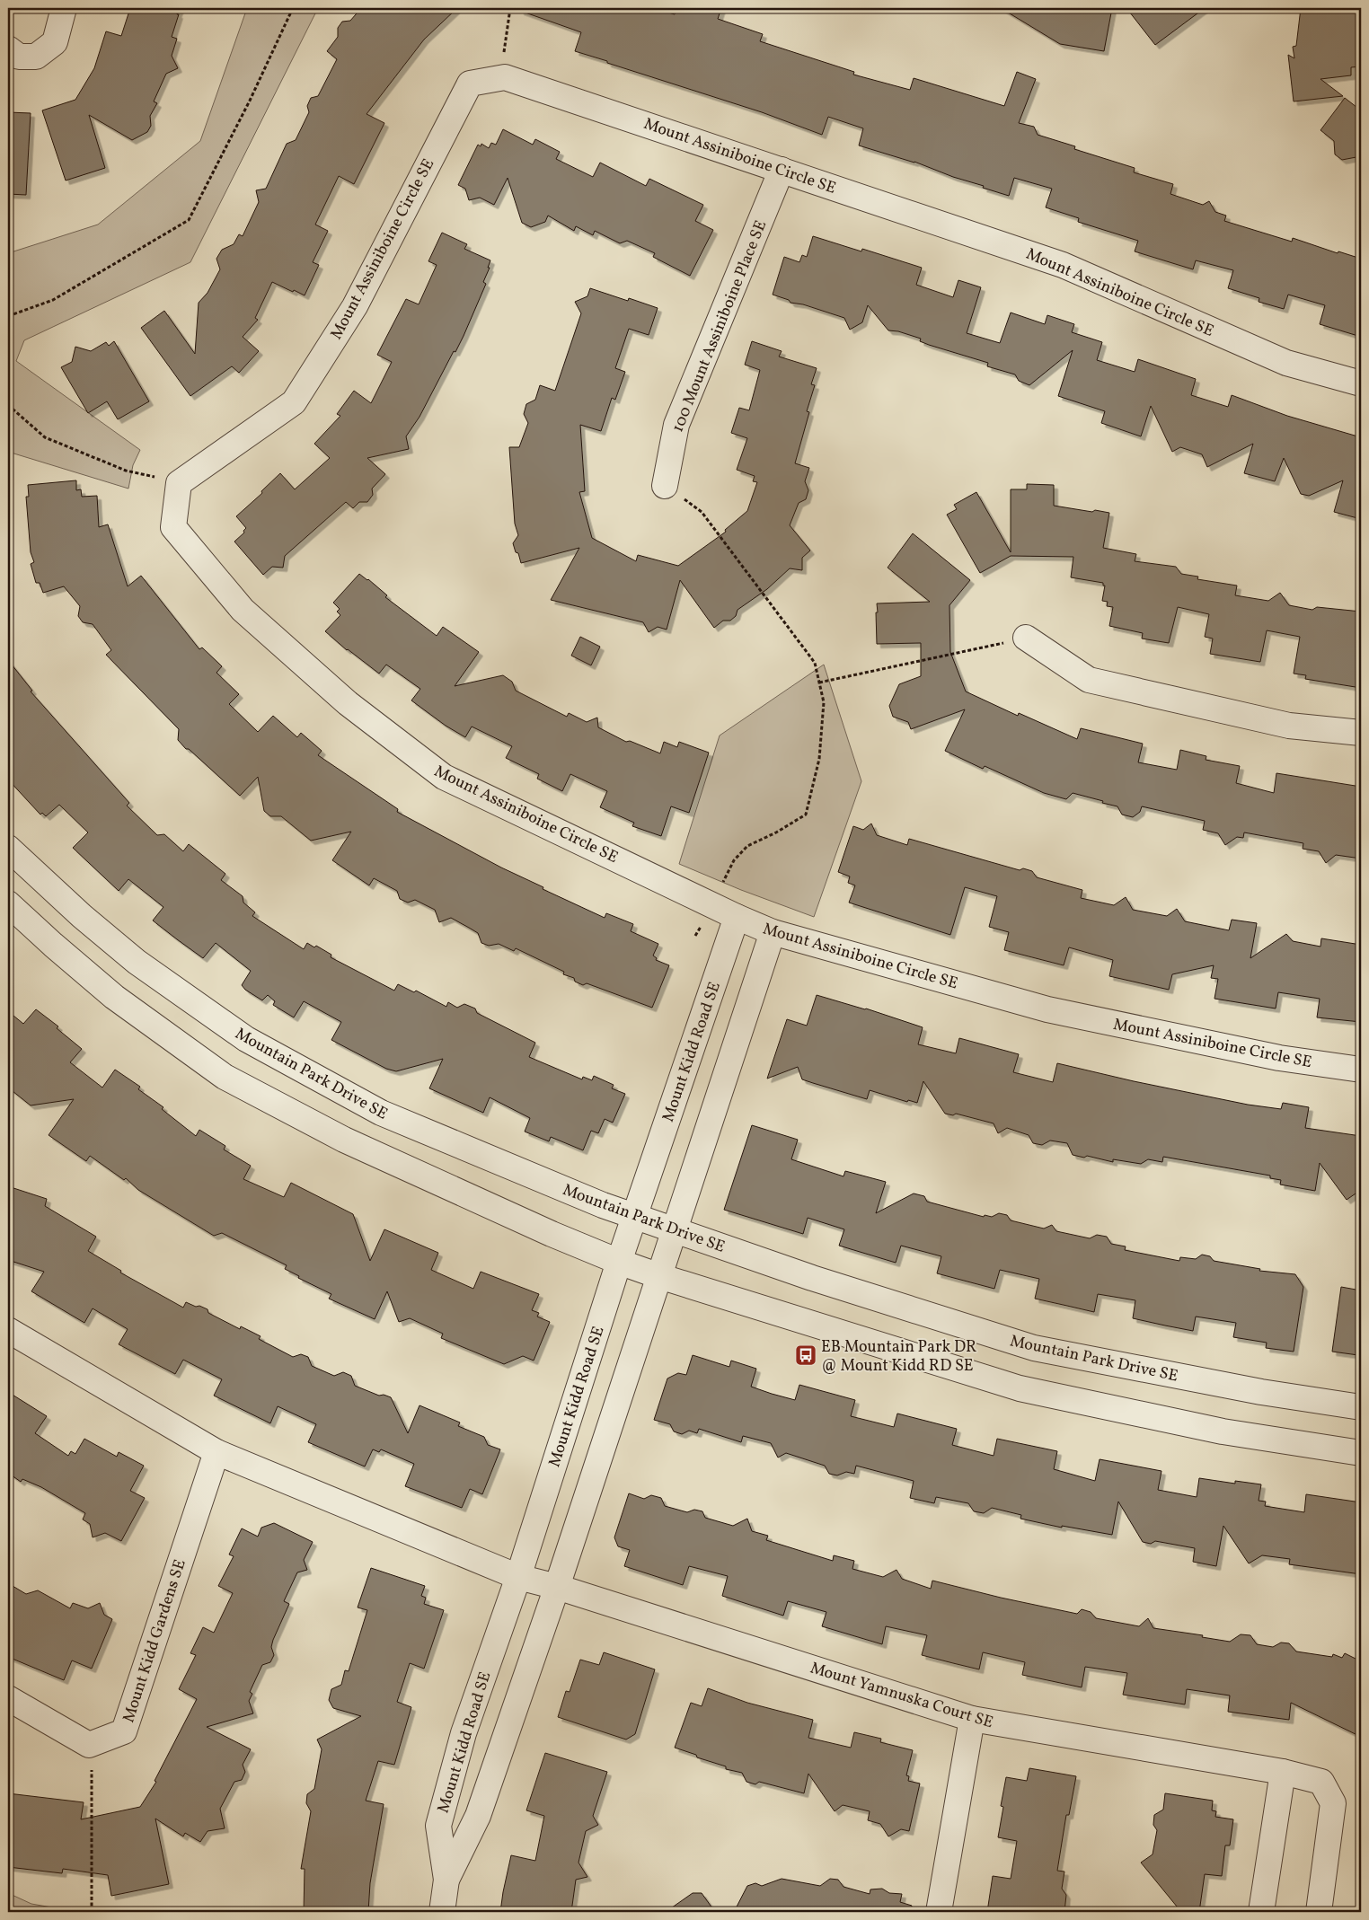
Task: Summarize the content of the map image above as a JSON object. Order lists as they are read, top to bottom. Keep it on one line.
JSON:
{"streets":{"street":["Mount Assiniboine Circle SE","100 Mount Assiniboine Place SE","Mount Kidd Road SE","Mountain Park Drive SE","Mount Kidd Gardens SE","Mount Yamnuska Court SE"]},"crossings":[["Mount Assiniboine Circle SE","100 Mount Assiniboine Place SE"],["Mount Assiniboine Circle SE","Mount Kidd Road SE"],["Mount Kidd Road SE","Mountain Park Drive SE"],["Mount Kidd Road SE","Mount Yamnuska Court SE"]],"places":{"bus stop":["EB Mountain Park DR @ Mount Kidd RD SE"]}}
